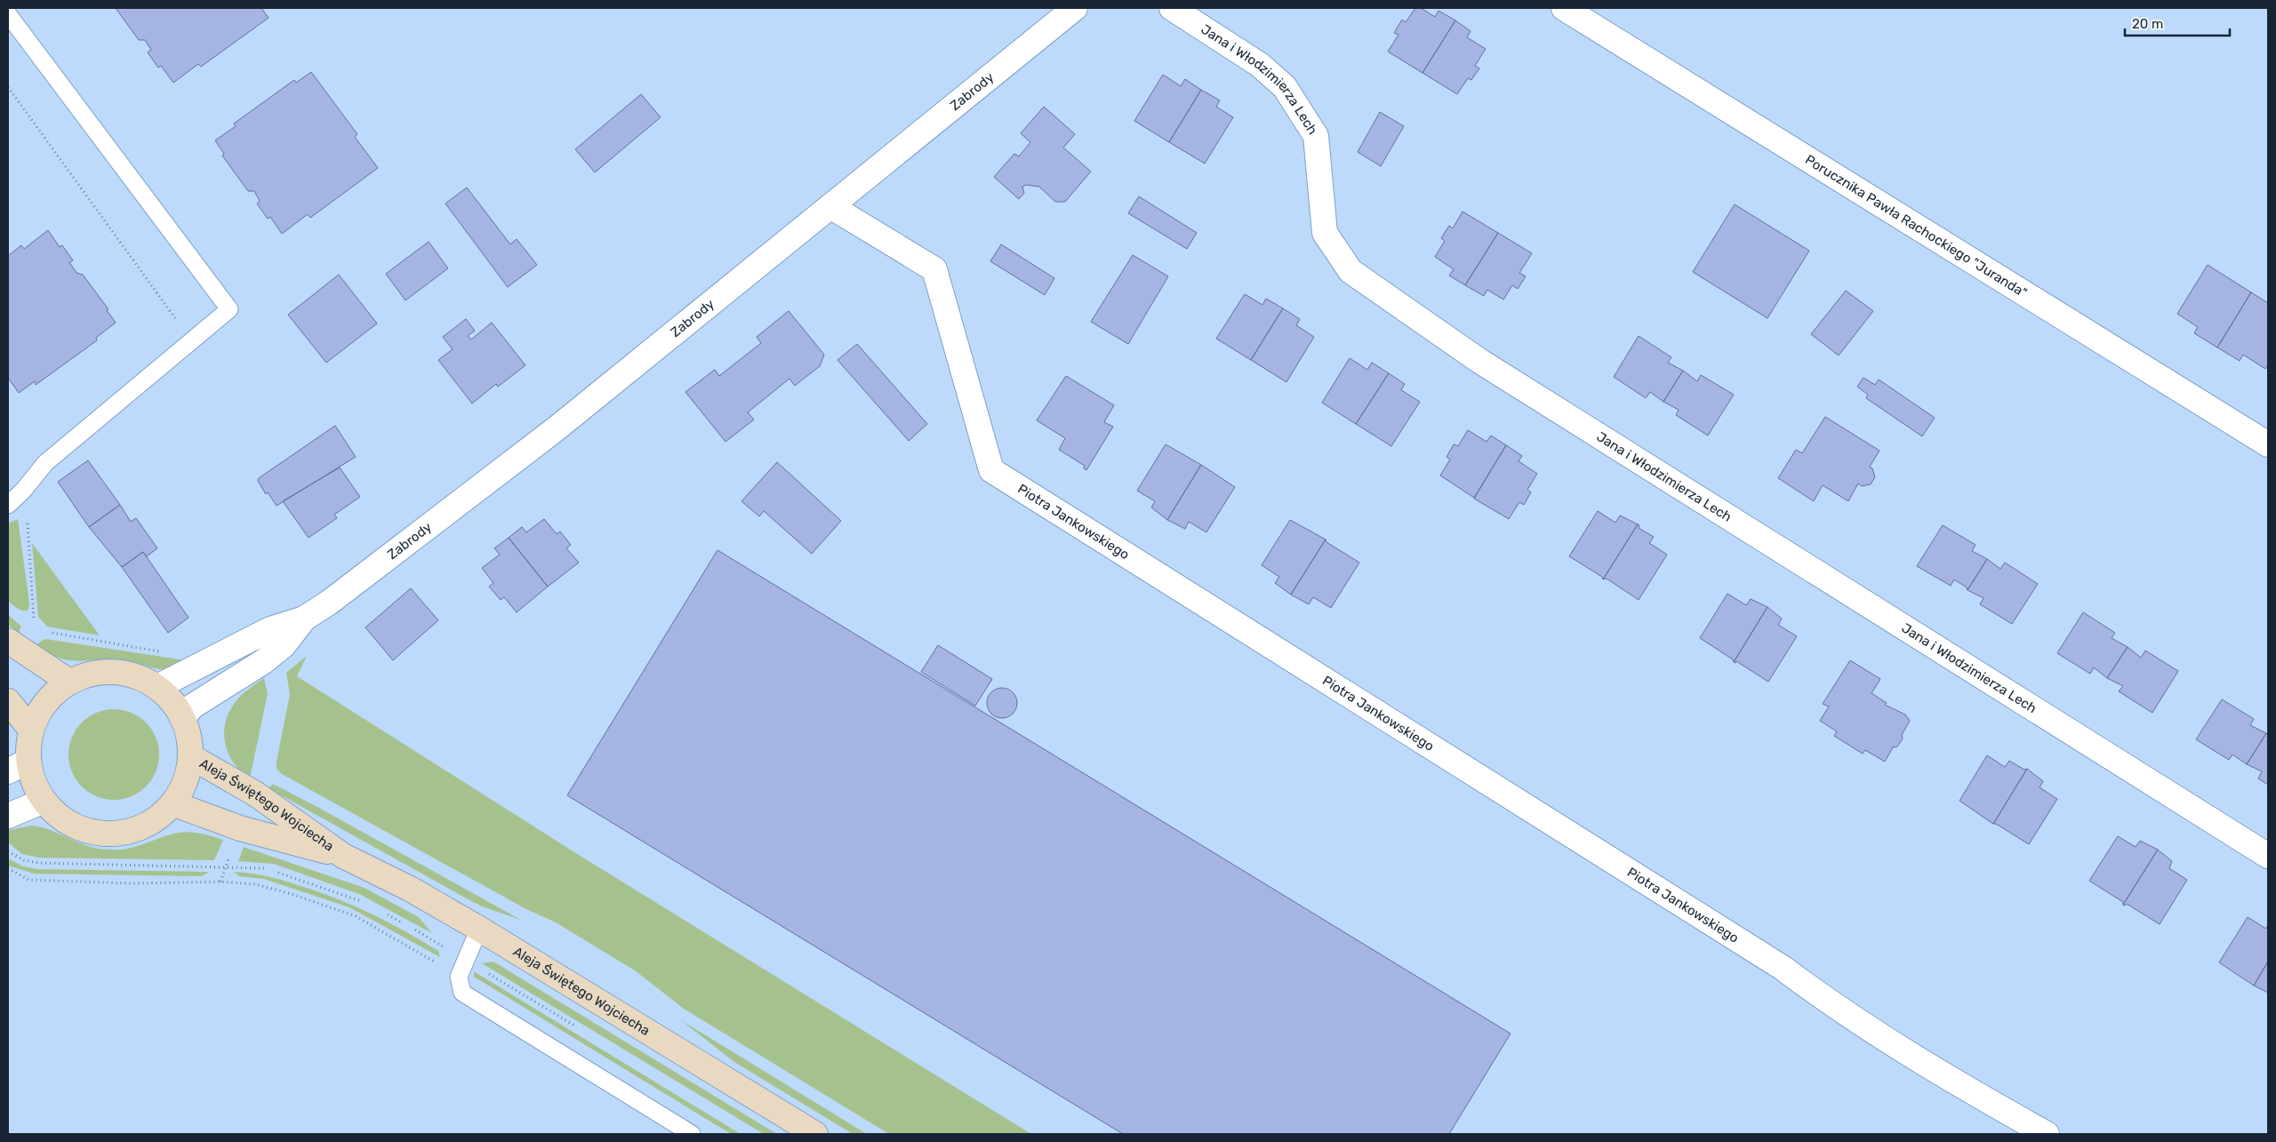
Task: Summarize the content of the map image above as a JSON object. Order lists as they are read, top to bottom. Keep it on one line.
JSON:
{"streets":{"street":["Jana i Włodzimierza Lech","Zabrody","Porucznika Pawła Rachockiego \"Juranda\"","Piotra Jankowskiego","Aleja Świętego Wojciecha"]},"crossings":[["Zabrody","Piotra Jankowskiego"]],"scale_bar":"20 m"}
